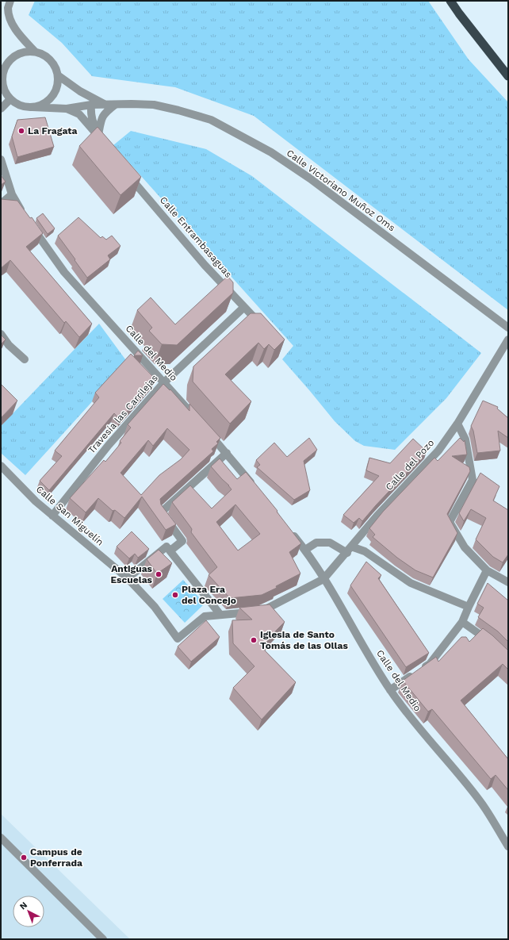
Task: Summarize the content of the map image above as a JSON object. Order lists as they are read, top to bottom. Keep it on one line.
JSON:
{"streets":{"street":["Calle Victoriano Muñoz Oms","Calle Entrambasaguas","Calle del Medio","Travesía las Carrilejas","Calle del Pozo","Calle San Miguelín"]},"crossings":[["Calle Entrambasaguas","Travesía las Carrilejas"],["Calle del Medio","Travesía las Carrilejas"],["Calle del Medio","Calle del Pozo"],["Travesía las Carrilejas","Calle San Miguelín"]],"places":["La Fragata","Antiguas Escuelas","Plaza Era del Concejo","Iglesia de Santo Tomás de las Ollas","Campus de Ponferrada"],"north":"top left"}
